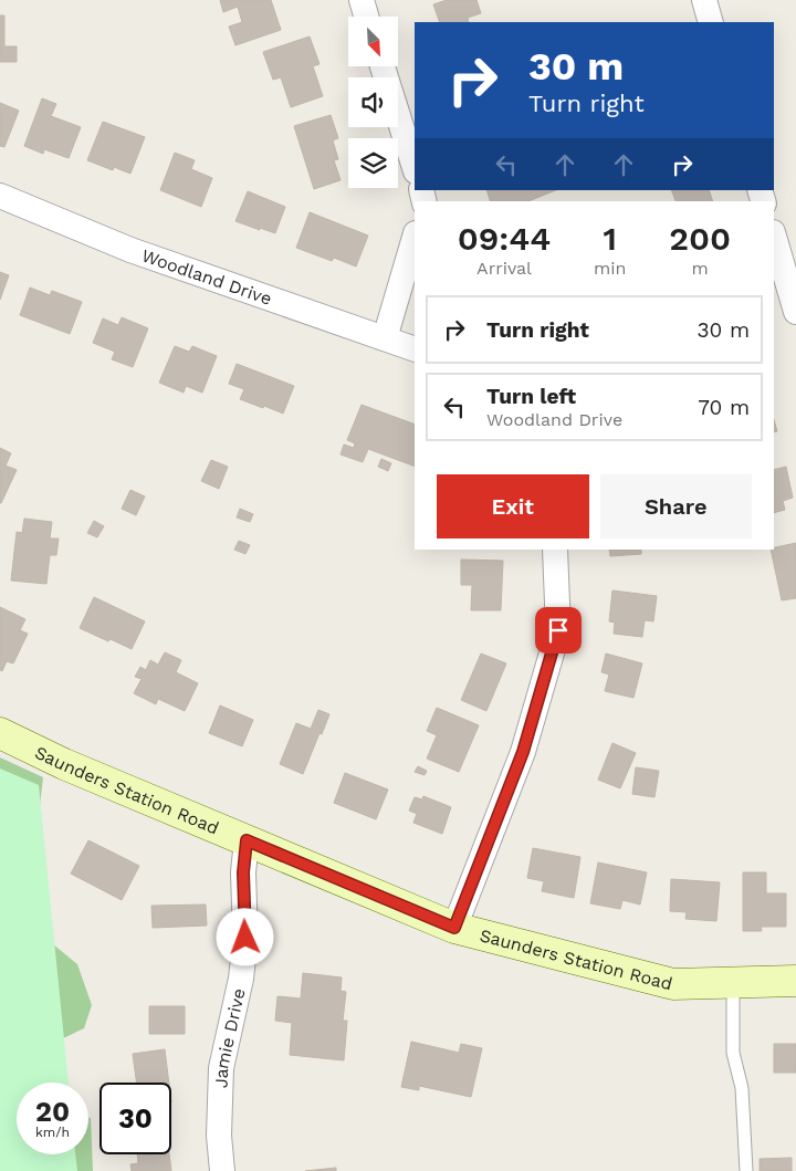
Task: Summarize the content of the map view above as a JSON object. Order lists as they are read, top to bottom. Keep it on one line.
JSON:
{"streets":{"street":["Woodland Drive","Saunders Station Road","Jamie Drive"]},"crossings":[["Saunders Station Road","Jamie Drive"]],"north":"bottom right","page":{"turn":["30 m","Turn right"],"eta":["09:44","Arrival","1","min","200","m"],"list":[{"name":"Turn right","value":"30 m"},{"name":"Turn left","note":"Woodland Drive","value":"70 m"}],"buttons":["Exit","Share"],"speed":"20 km/h","limit":"30"}}
